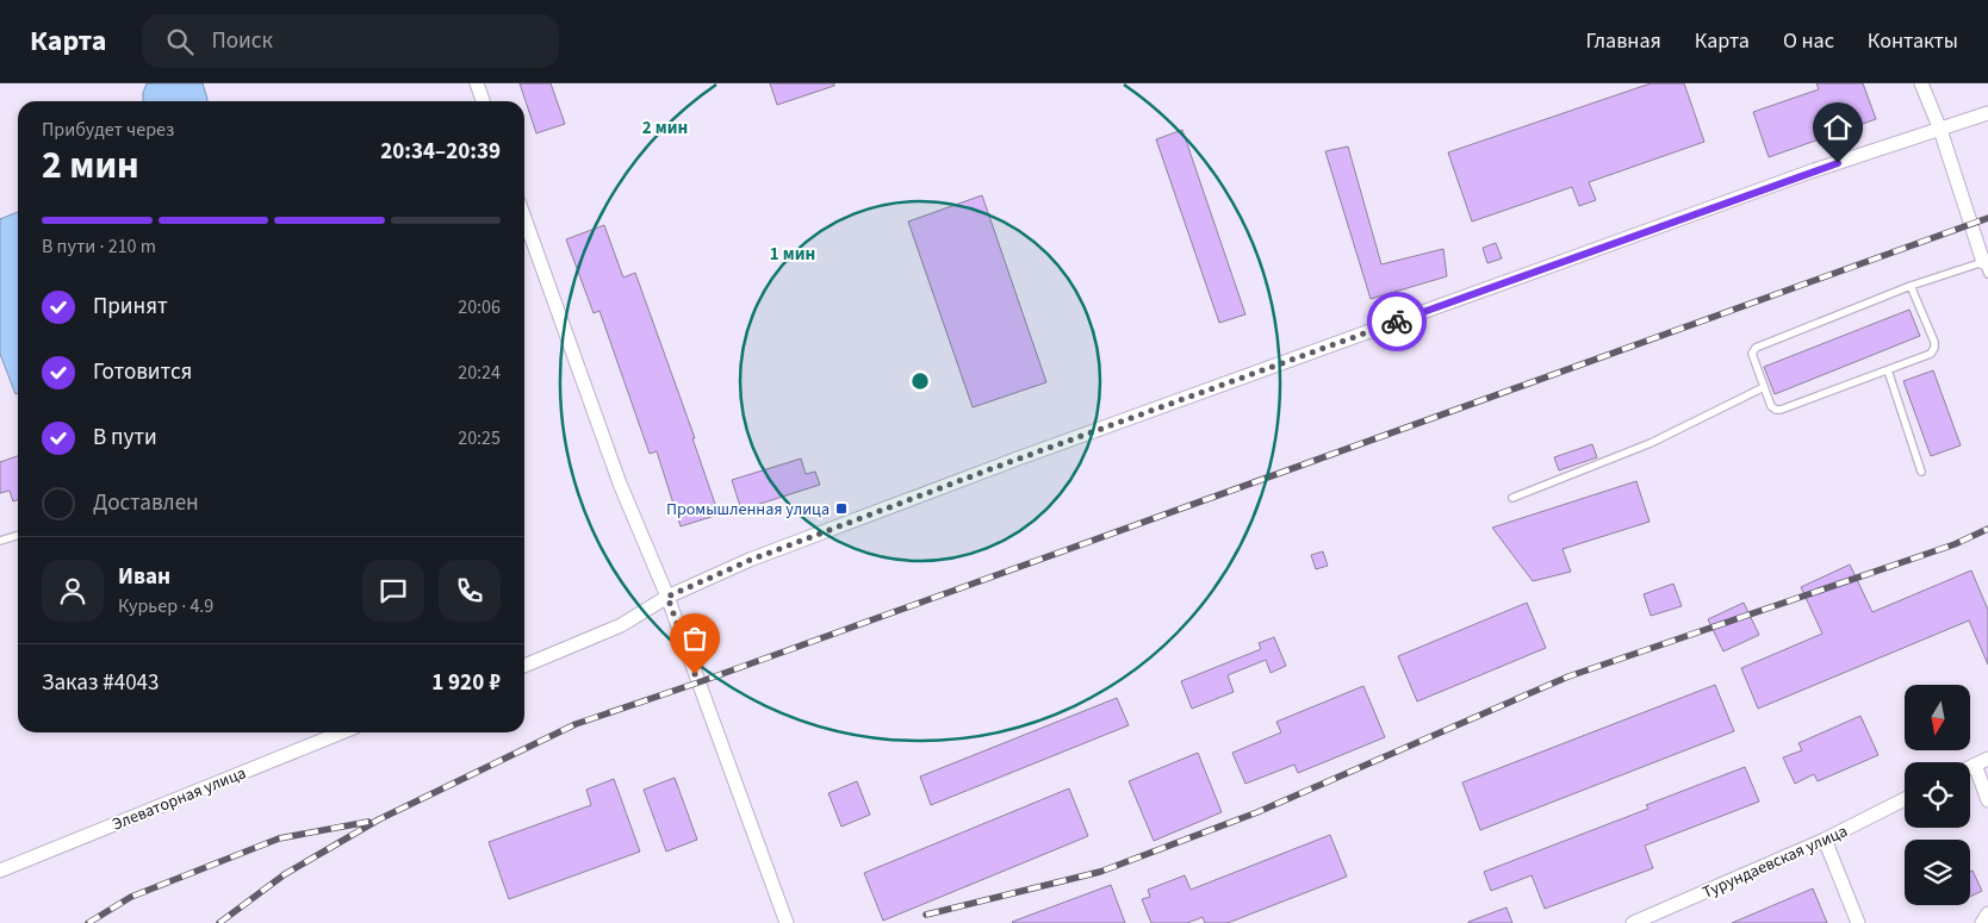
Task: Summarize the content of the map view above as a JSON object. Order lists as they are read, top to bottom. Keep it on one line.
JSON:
{"streets":{"street":["Элеваторная улица","Турундаевская улица"]},"places":{"transit":["Промышленная улица"]},"north":"bottom","page":{"header":"Карта","search":"Поиск","nav":["Главная","Карта","О нас","Контакты"],"heading":["2 мин","Прибудет через","20:34–20:39"],"panel":["Иван","Курьер · 4.9","Заказ #4043","1 920 ₽"],"bar":"В пути · 210 m","list":[["Принят","20:06"],["Готовится","20:24"],["В пути","20:25"],"Доставлен"]},"rings":["2 мин","1 мин"]}
